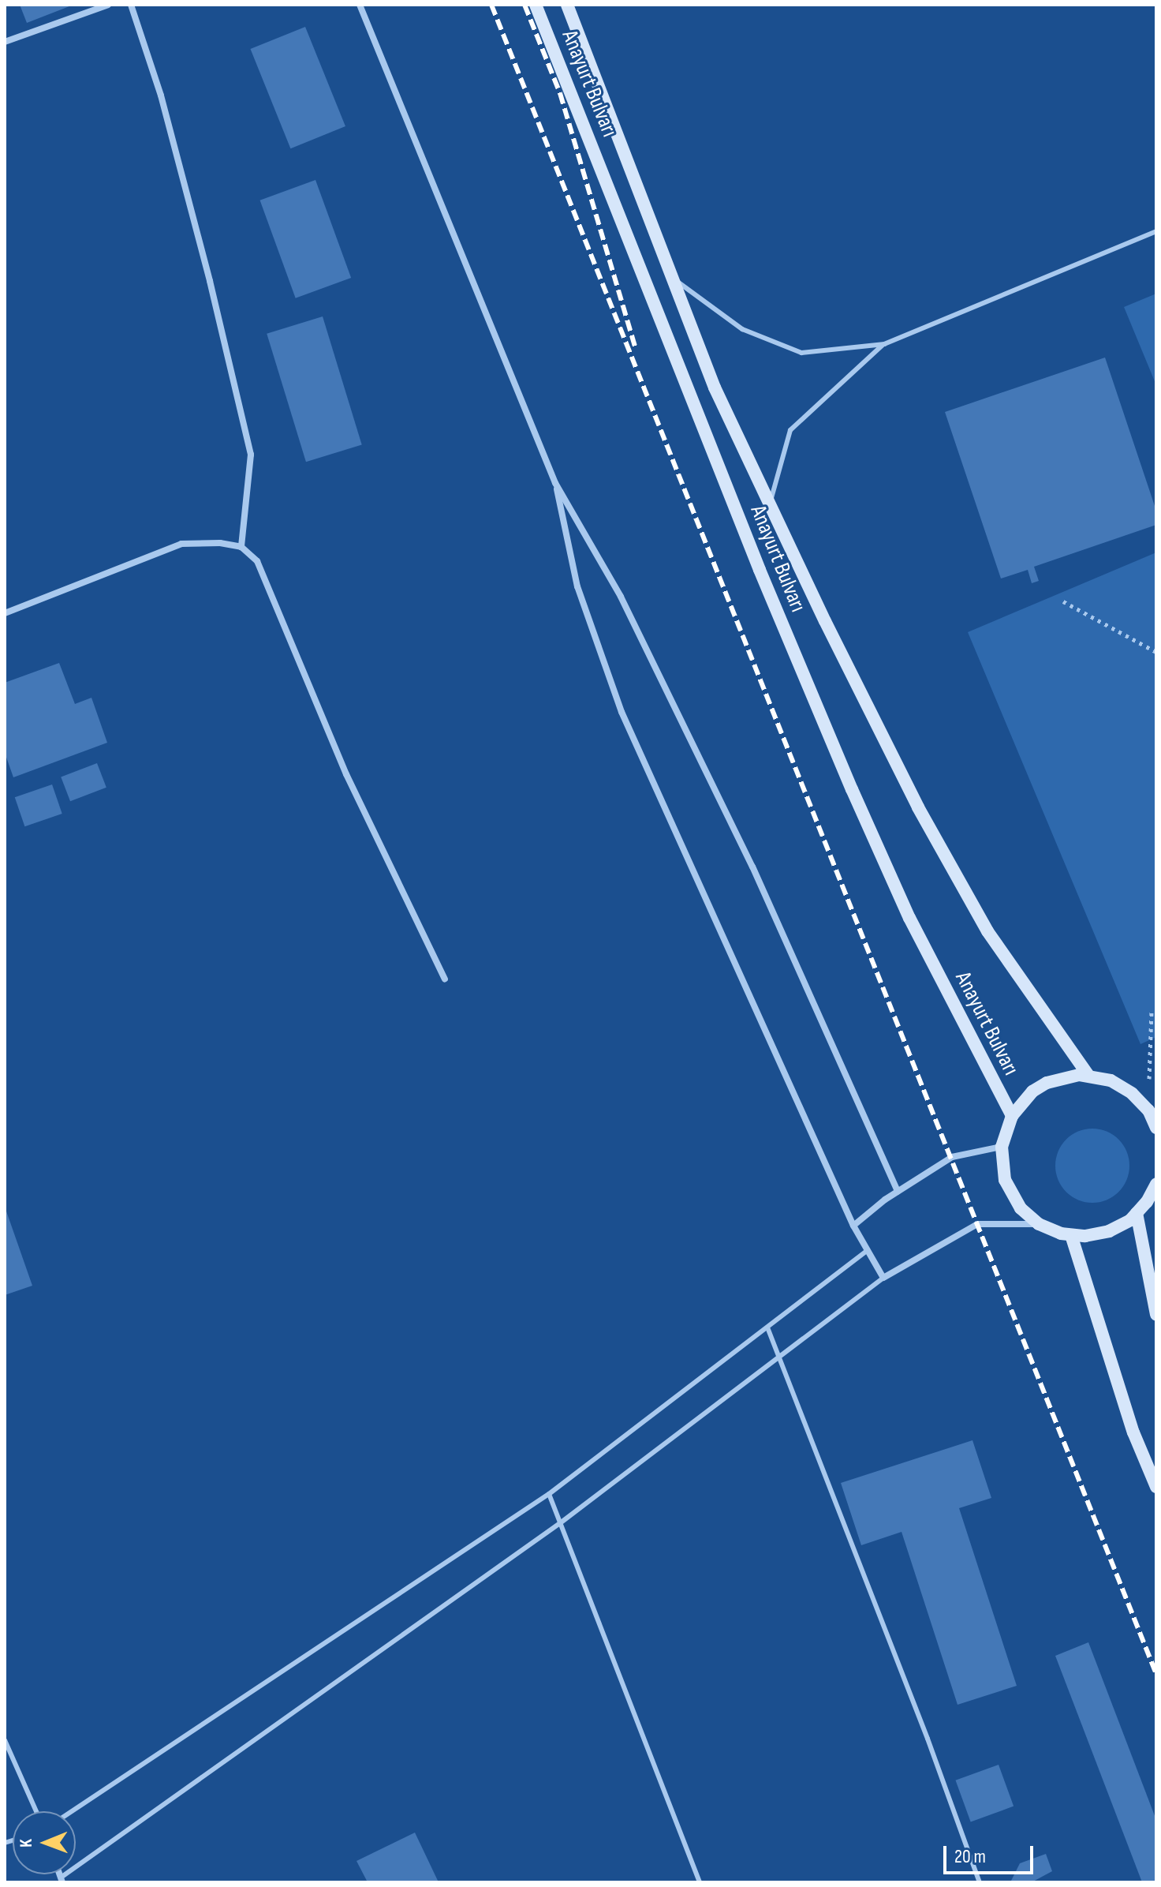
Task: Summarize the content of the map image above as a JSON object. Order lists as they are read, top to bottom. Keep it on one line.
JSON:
{"streets":{"main road":["Anayurt Bulvarı"]},"scale_bar":"20 m","north":"left"}
